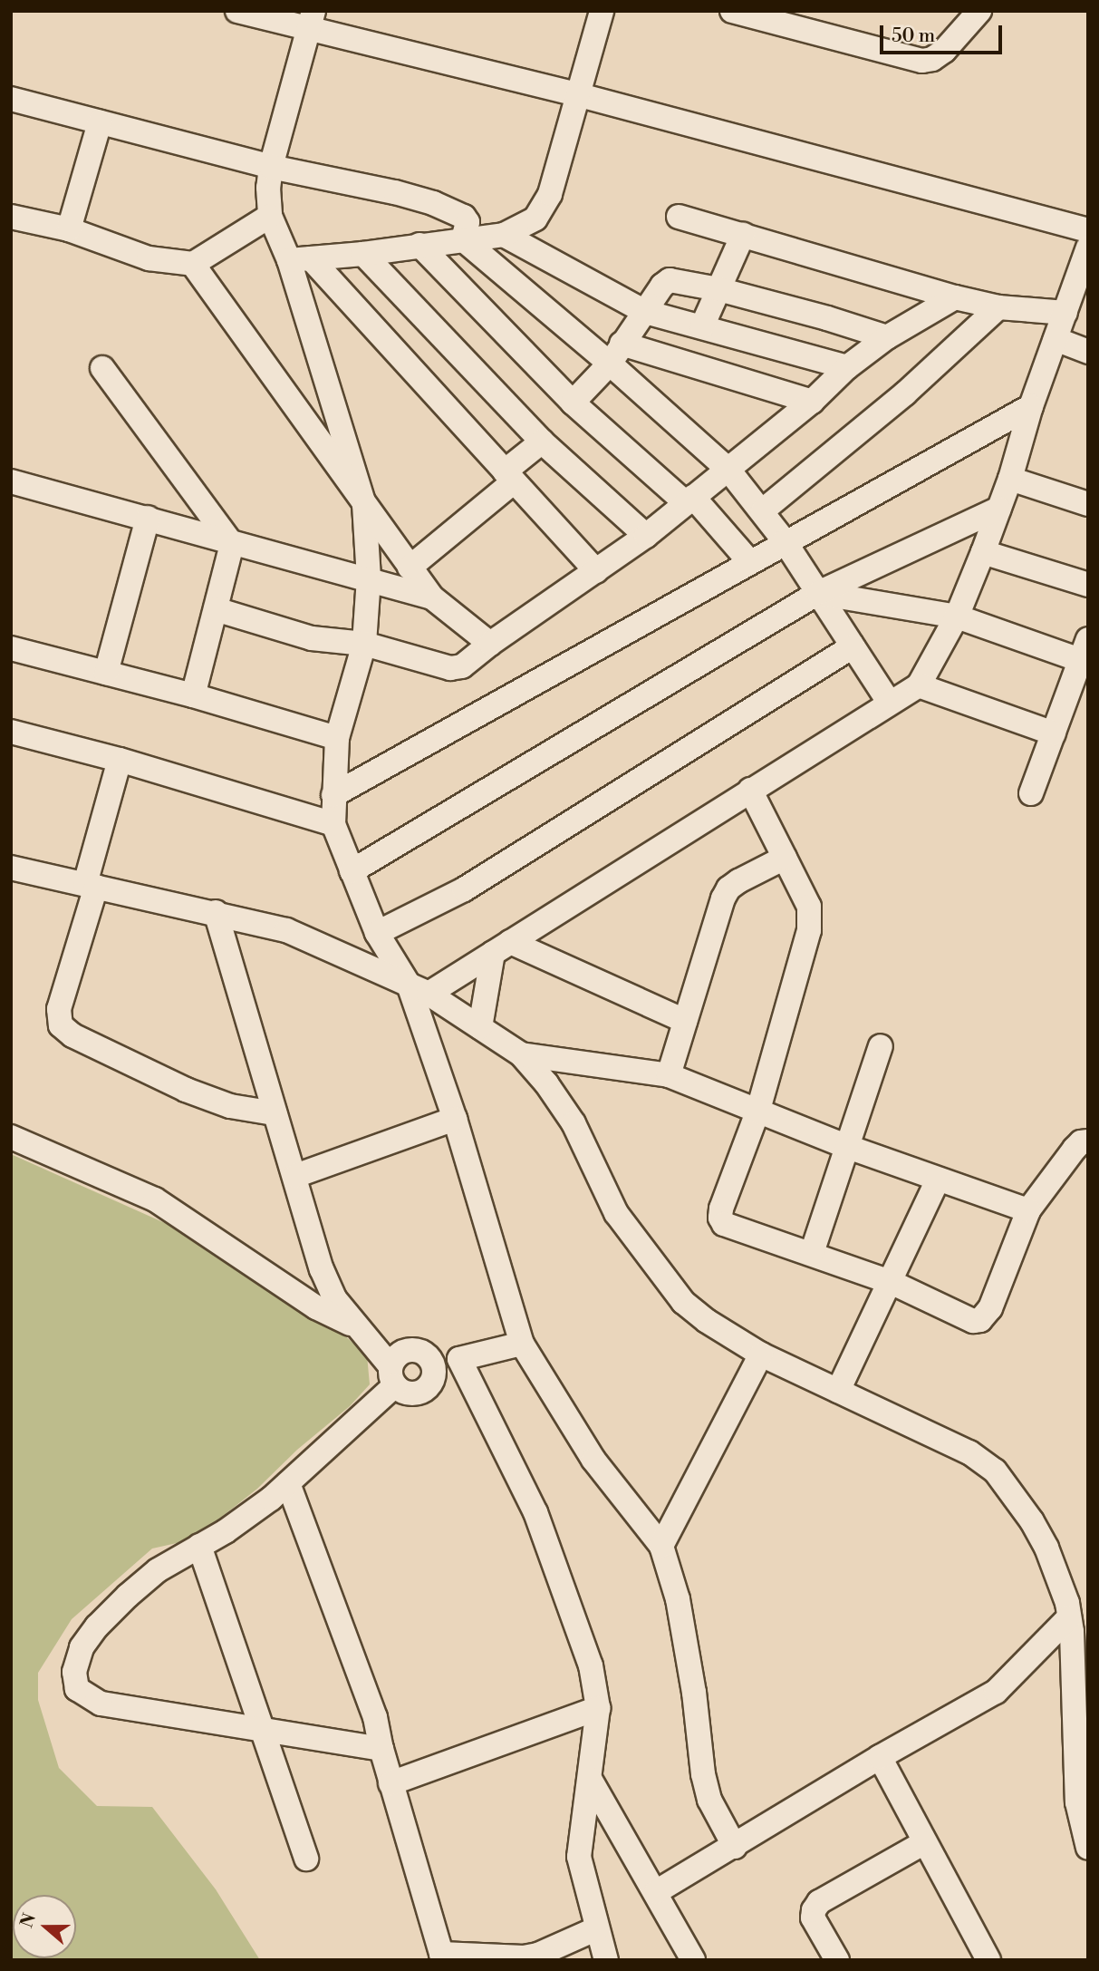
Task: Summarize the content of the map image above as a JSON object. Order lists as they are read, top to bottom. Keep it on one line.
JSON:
{"scale_bar":"50 m","north":"left"}
